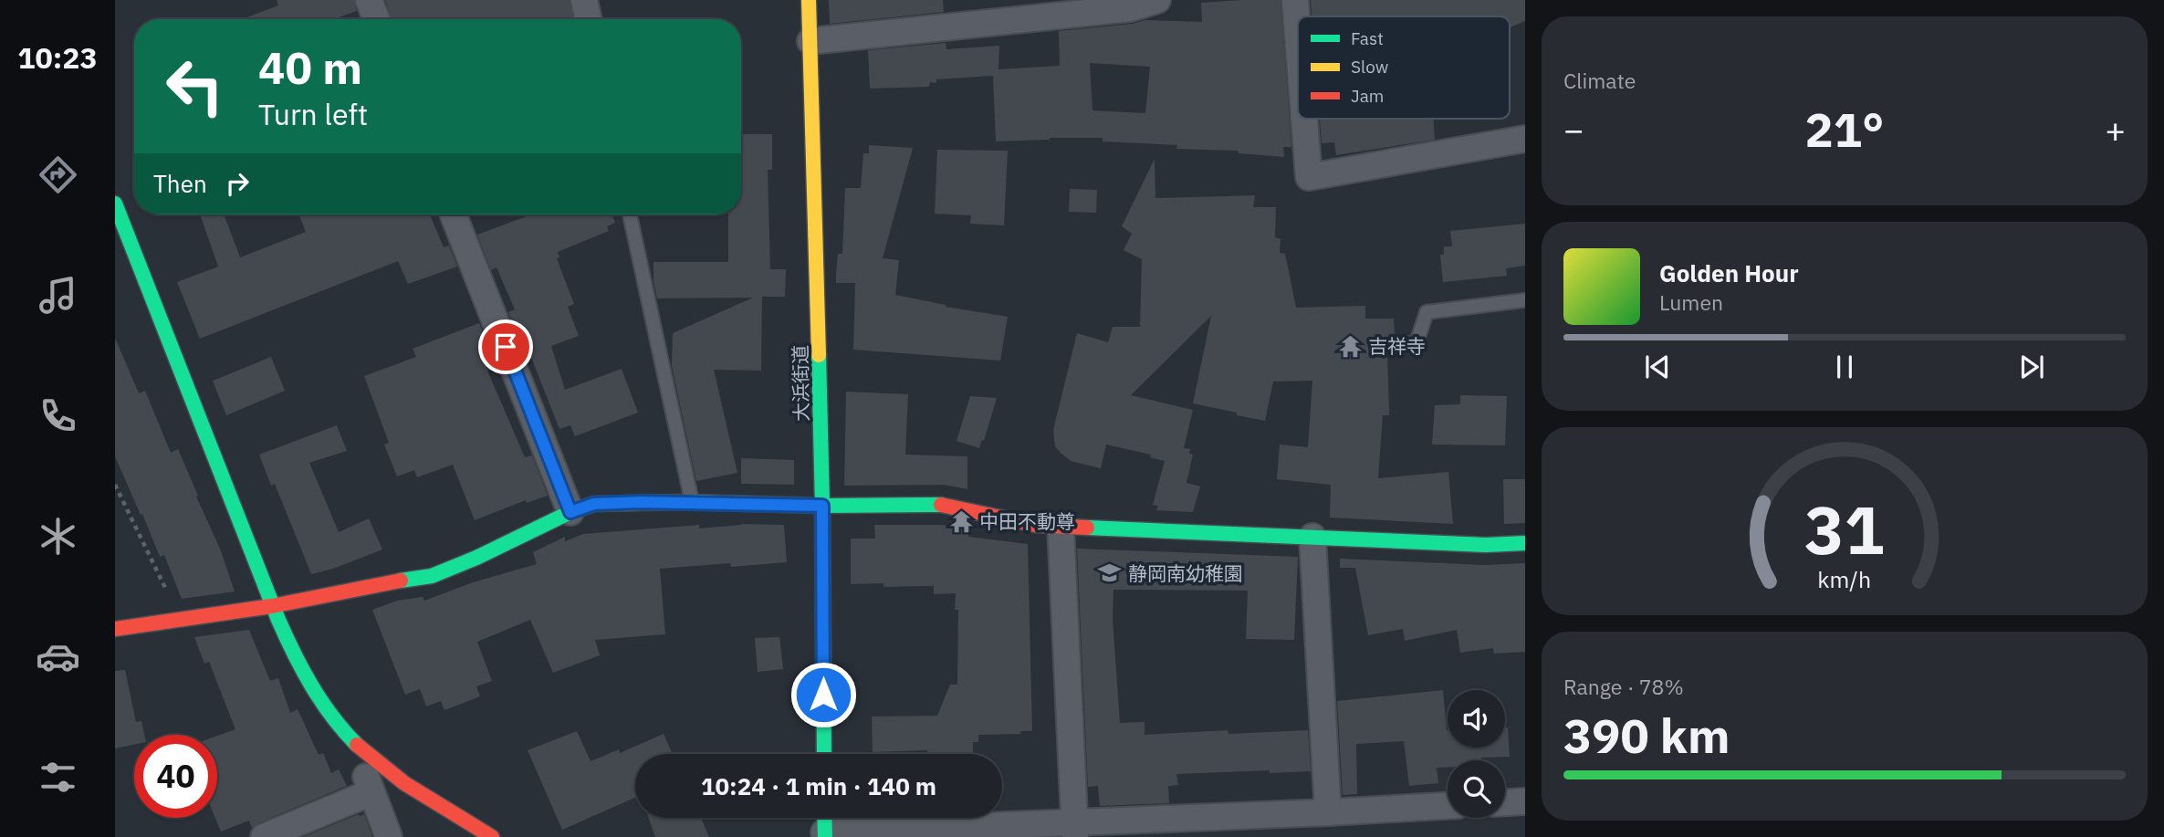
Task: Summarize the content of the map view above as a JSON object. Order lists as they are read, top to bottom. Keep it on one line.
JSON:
{"streets":{"street":["大浜街道"]},"places":{"temple":["吉祥寺","中田不動尊"],"school or university":["静岡南幼稚園"]},"legend":["Fast","Slow","Jam"],"page":{"tabs":"10:23","tile":["Climate",["Range · 78%","390 km"]],"turn":["40 m","Turn left"],"heat":["−","21°","+"],"then":"Then","song":["Golden Hour","Lumen"],"limit":"40","trip":"10:24 · 1 min · 140 m","gauge":["31","km/h"]}}
